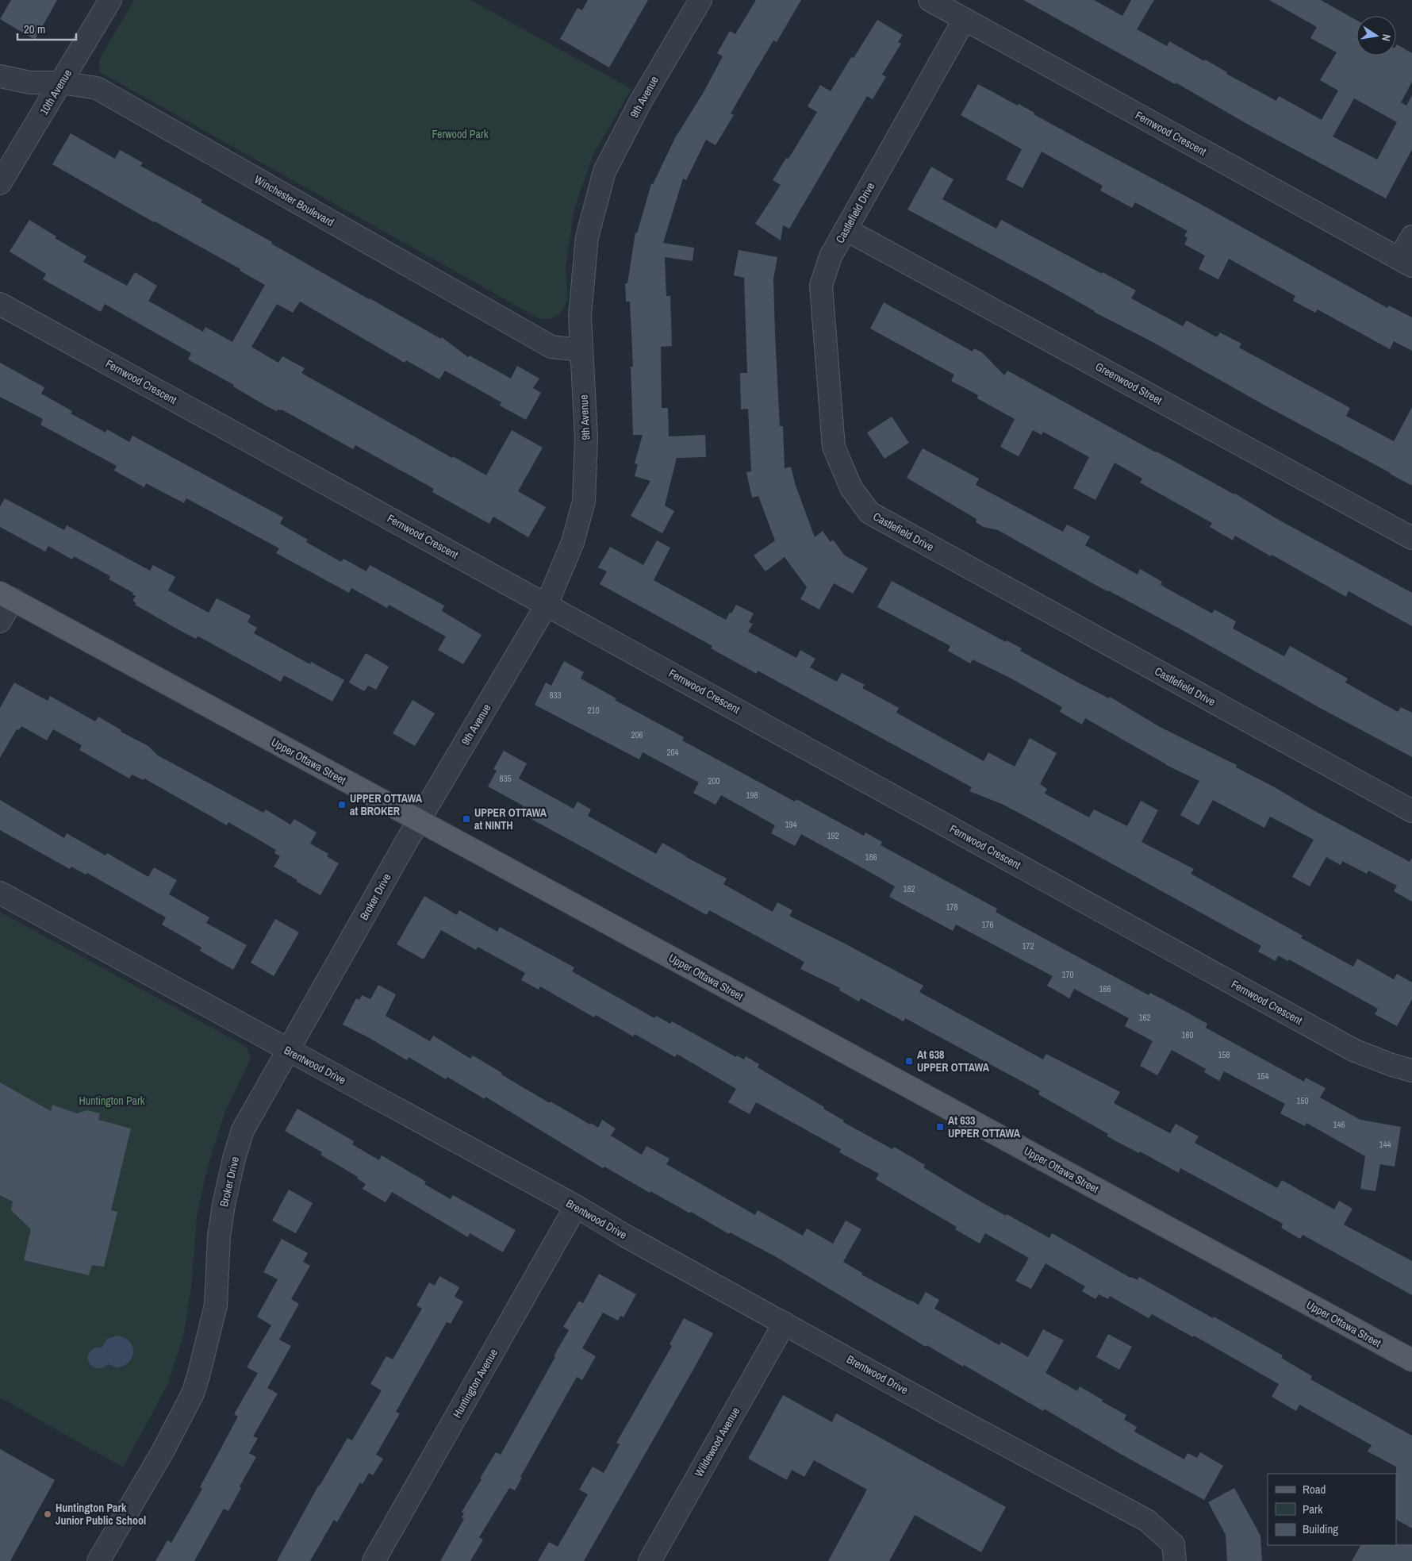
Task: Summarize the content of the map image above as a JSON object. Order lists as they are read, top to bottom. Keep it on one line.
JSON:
{"streets":{"main road":["Upper Ottawa Street"],"street":["10th Avenue","9th Avenue","Fernwood Crescent","Winchester Boulevard","Castlefield Drive","Greenwood Street","Broker Drive","Brentwood Drive","Huntington Avenue","Wildewood Avenue"]},"crossings":[["10th Avenue","Winchester Boulevard"],["9th Avenue","Fernwood Crescent"],["9th Avenue","Winchester Boulevard"],["9th Avenue","Upper Ottawa Street"],["9th Avenue","Broker Drive"],["Fernwood Crescent","Castlefield Drive"],["Castlefield Drive","Greenwood Street"],["Upper Ottawa Street","Broker Drive"],["Broker Drive","Brentwood Drive"],["Brentwood Drive","Huntington Avenue"],["Brentwood Drive","Wildewood Avenue"]],"parks":["Ferwood Park","Huntington Park"],"places":{"transit":["UPPER OTTAWA at BROKER","UPPER OTTAWA at NINTH","At 638 UPPER OTTAWA","At 633 UPPER OTTAWA"],"other":["Huntington Park Junior Public School"]},"house_numbers":["833","210","206","204","835","200","198","194","192","186","182","178","176","172","170","166","162","160","158","154","150","146","144"],"legend":["Road","Park","Building"],"scale_bar":"20 m","north":"right"}
